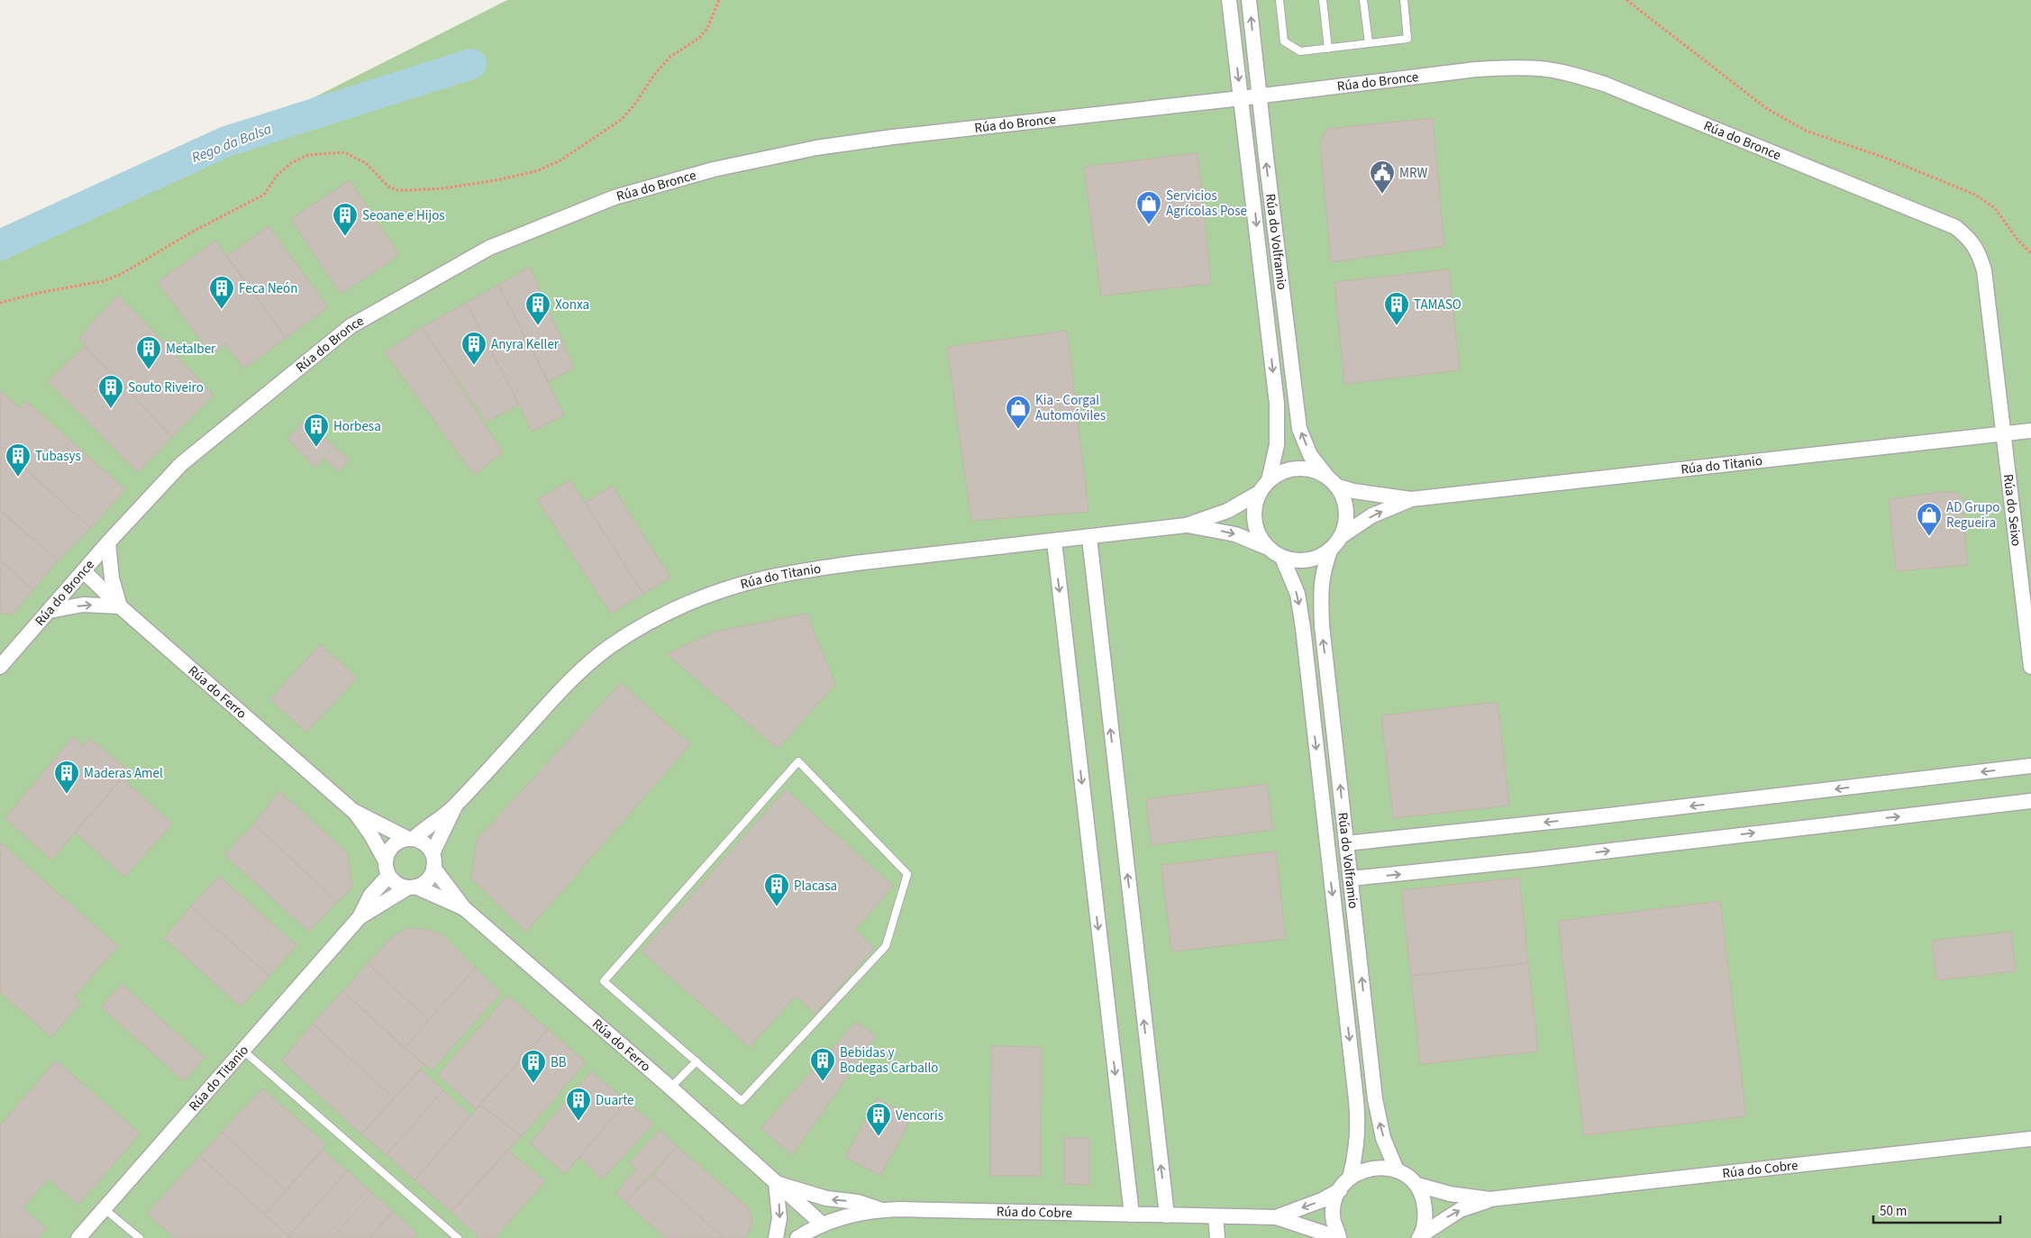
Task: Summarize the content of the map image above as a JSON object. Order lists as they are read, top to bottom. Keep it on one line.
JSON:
{"streets":{"street":["Rúa do Bronce","Rúa do Volframio","Rúa do Titanio","Rúa do Seixo","Rúa do Ferro","Rúa do Cobre"]},"crossings":[["Rúa do Bronce","Rúa do Volframio"],["Rúa do Bronce","Rúa do Titanio"],["Rúa do Bronce","Rúa do Seixo"],["Rúa do Bronce","Rúa do Ferro"],["Rúa do Titanio","Rúa do Seixo"],["Rúa do Titanio","Rúa do Ferro"],["Rúa do Ferro","Rúa do Cobre"]],"water":["Rego da Balsa"],"places":{"public building":["MRW"],"shop":["Servicios Agrícolas Pose","Kia - Corgal Automóviles","AD Grupo Regueira"],"building":["Seoane e Hijos","Feca Neón","Xonxa","TAMASO","Anyra Keller","Metalber","Souto Riveiro","Horbesa","Tubasys","Maderas Amel","Placasa","Bebidas y Bodegas Carballo","BB","Duarte","Vencoris"]},"scale_bar":"50 m"}
